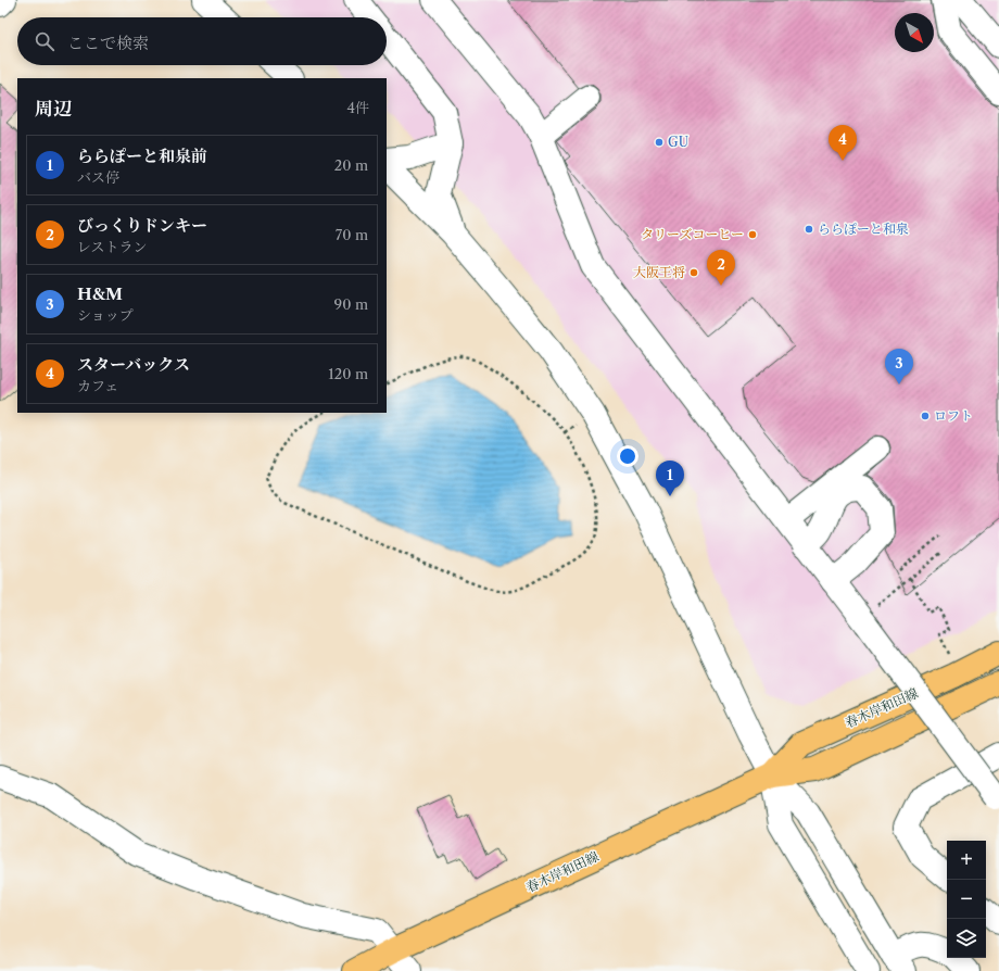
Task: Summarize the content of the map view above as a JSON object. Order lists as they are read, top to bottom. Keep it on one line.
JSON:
{"streets":{"main road":["春木岸和田線"]},"places":["GU","ららぽーと和泉","タリーズコーヒー","大阪王将","ロフト"],"north":"bottom right","page":{"search":"ここで検索","heading":["周辺","4件"],"pins":["4","2","3","1"],"list":[{"mark":"1","name":"ららぽーと和泉前","note":"バス停","value":"20 m"},{"mark":"2","name":"びっくりドンキー","note":"レストラン","value":"70 m"},{"mark":"3","name":"H&M","note":"ショップ","value":"90 m"},{"mark":"4","name":"スターバックス","note":"カフェ","value":"120 m"}],"map_buttons":["+","−"]}}
